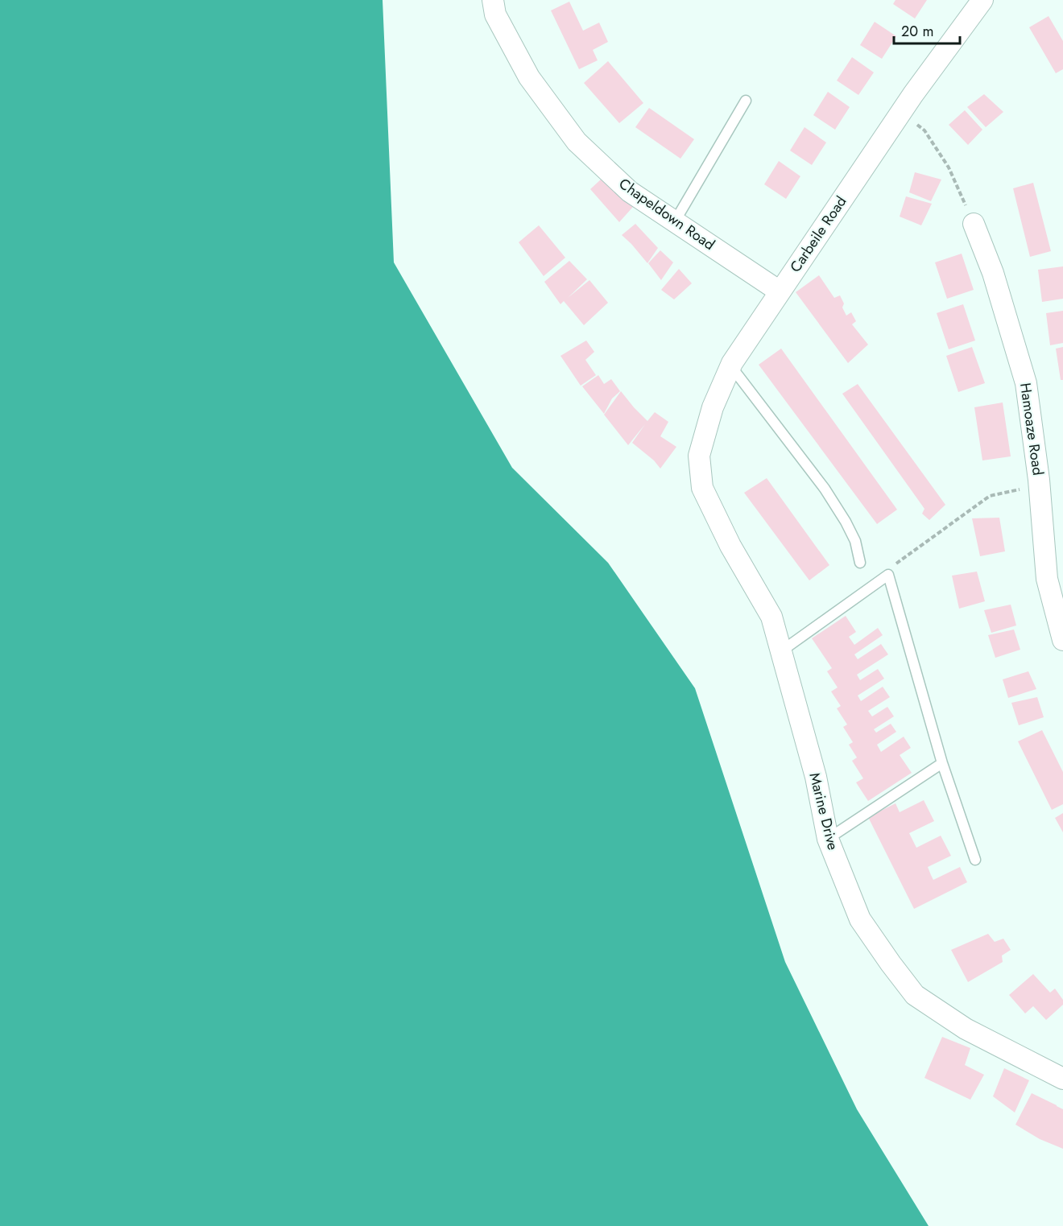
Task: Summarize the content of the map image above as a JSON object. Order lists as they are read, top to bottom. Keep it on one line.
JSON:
{"streets":{"street":["Chapeldown Road","Carbeile Road","Hamoaze Road","Marine Drive"]},"crossings":[["Chapeldown Road","Carbeile Road"],["Carbeile Road","Marine Drive"]],"scale_bar":"20 m"}
